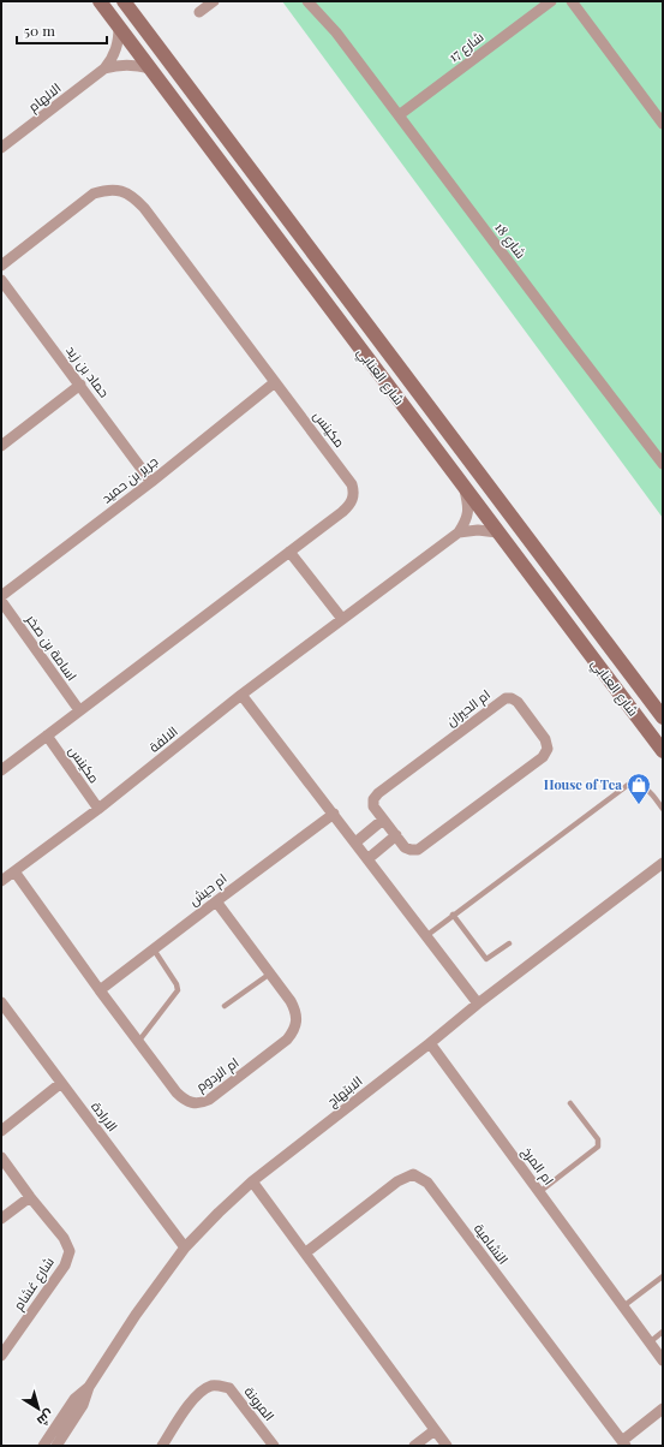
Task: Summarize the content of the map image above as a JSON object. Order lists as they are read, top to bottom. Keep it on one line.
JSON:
{"streets":{"street":["شارع 17","الالهام","شارع 18","حماد بن زيد","شارع العنابي","مكينس","جرير بن حميد","اسامة بن صخر","ام الحيران","الالفة","ام حيش","ام الردوم","الابتهاج","الارادة","ام المرخ","النشامية","شارع غشام","المرونة"]},"crossings":[["شارع 17","شارع 18"],["الالهام","شارع العنابي"],["حماد بن زيد","جرير بن حميد"],["شارع العنابي","الالفة"],["مكينس","جرير بن حميد"],["مكينس","اسامة بن صخر"],["مكينس","الالفة"],["الالفة","ام الردوم"],["ام حيش","ام الردوم"],["الابتهاج","الارادة"],["الابتهاج","ام المرخ"]],"places":{"shop":["House of Tea"]},"scale_bar":"50 m","north":"bottom right"}
